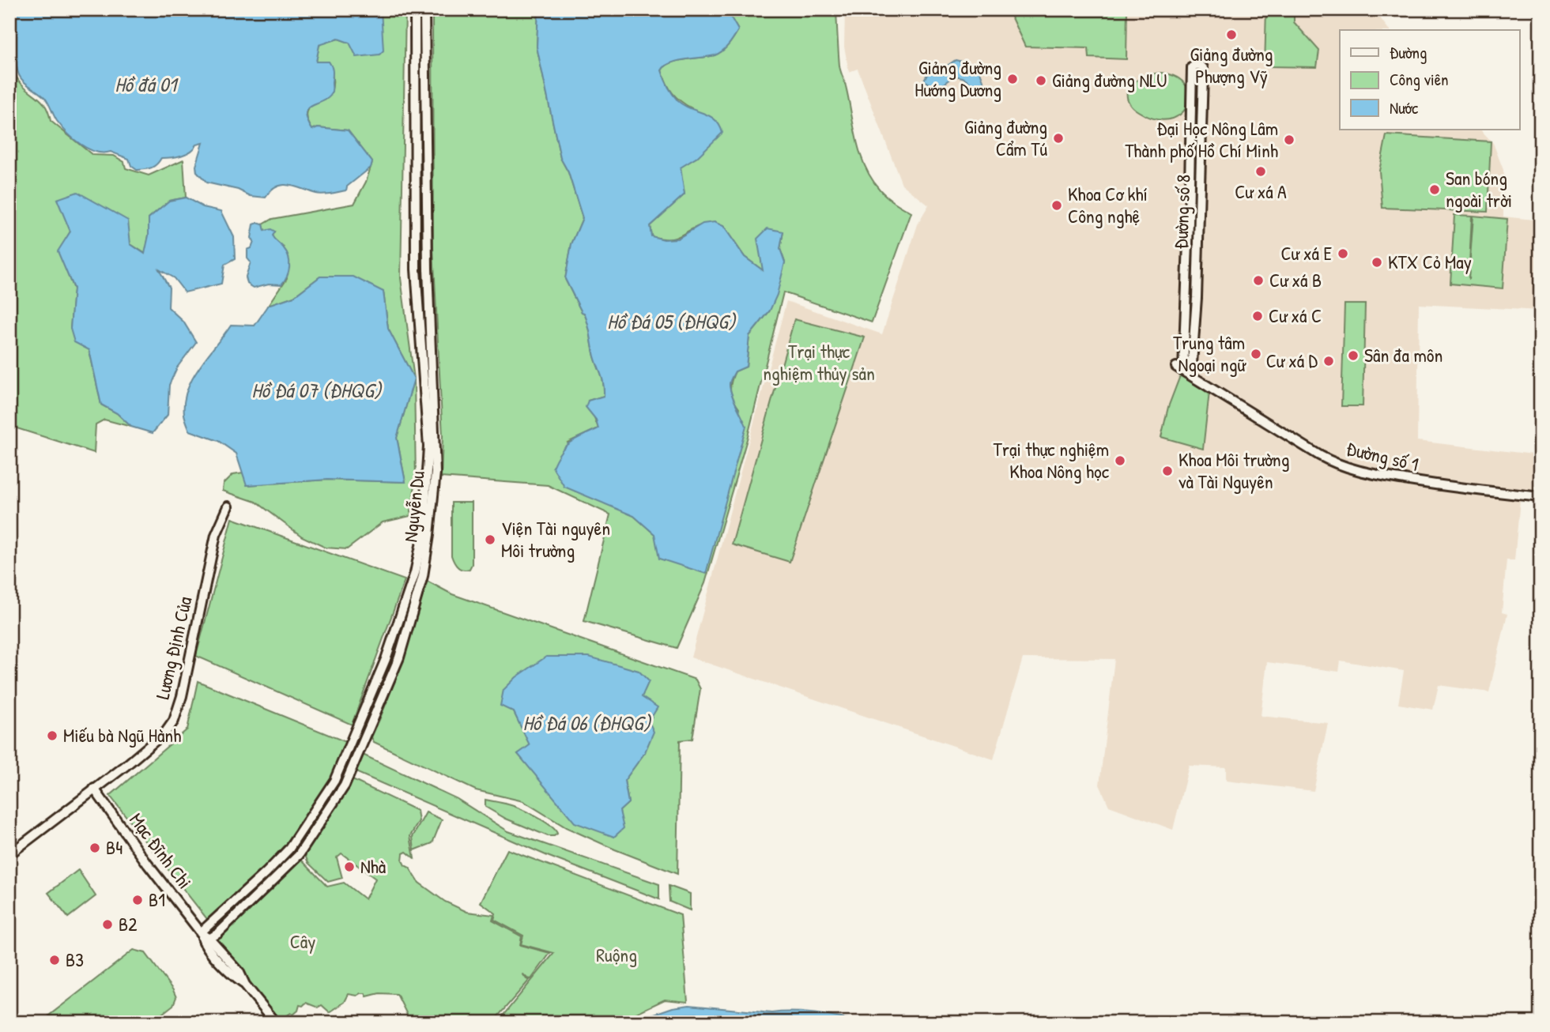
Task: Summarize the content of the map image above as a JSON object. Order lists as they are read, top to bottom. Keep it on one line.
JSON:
{"streets":{"street":["Đường số 8","Đường số 1","Nguyễn Du","Lương Định Của","Mạc Đĩnh Chi"]},"crossings":[["Đường số 8","Đường số 1"],["Nguyễn Du","Mạc Đĩnh Chi"],["Lương Định Của","Mạc Đĩnh Chi"]],"water":["Hồ đá 01","Hồ Đá 05 (ĐHQG)","Hồ Đá 07 (ĐHQG)","Hồ Đá 06 (ĐHQG)"],"parks":["Trại thực nghiệm thủy sản","Cây","Ruộng"],"places":["Giảng đường Phượng Vỹ","Giảng đường Hướng Dương","Giảng đường NLU","Giảng đường Cẩm Tú","Đại Học Nông Lâm Thành phố Hồ Chí Minh","Cư xá A","San bóng ngoài trời","Khoa Cơ khí Công nghệ","Cư xá E","KTX Cỏ May","Cư xá B","Cư xá C","Trung tâm Ngoại ngữ","Sân đa môn","Cư xá D","Trại thực nghiệm Khoa Nông học","Khoa Môi trường và Tài Nguyên","Viện Tài nguyên Môi trường","Miếu bà Ngũ Hành","B4","Nhà","B1","B2","B3"],"legend":["Đường","Công viên","Nước"]}
